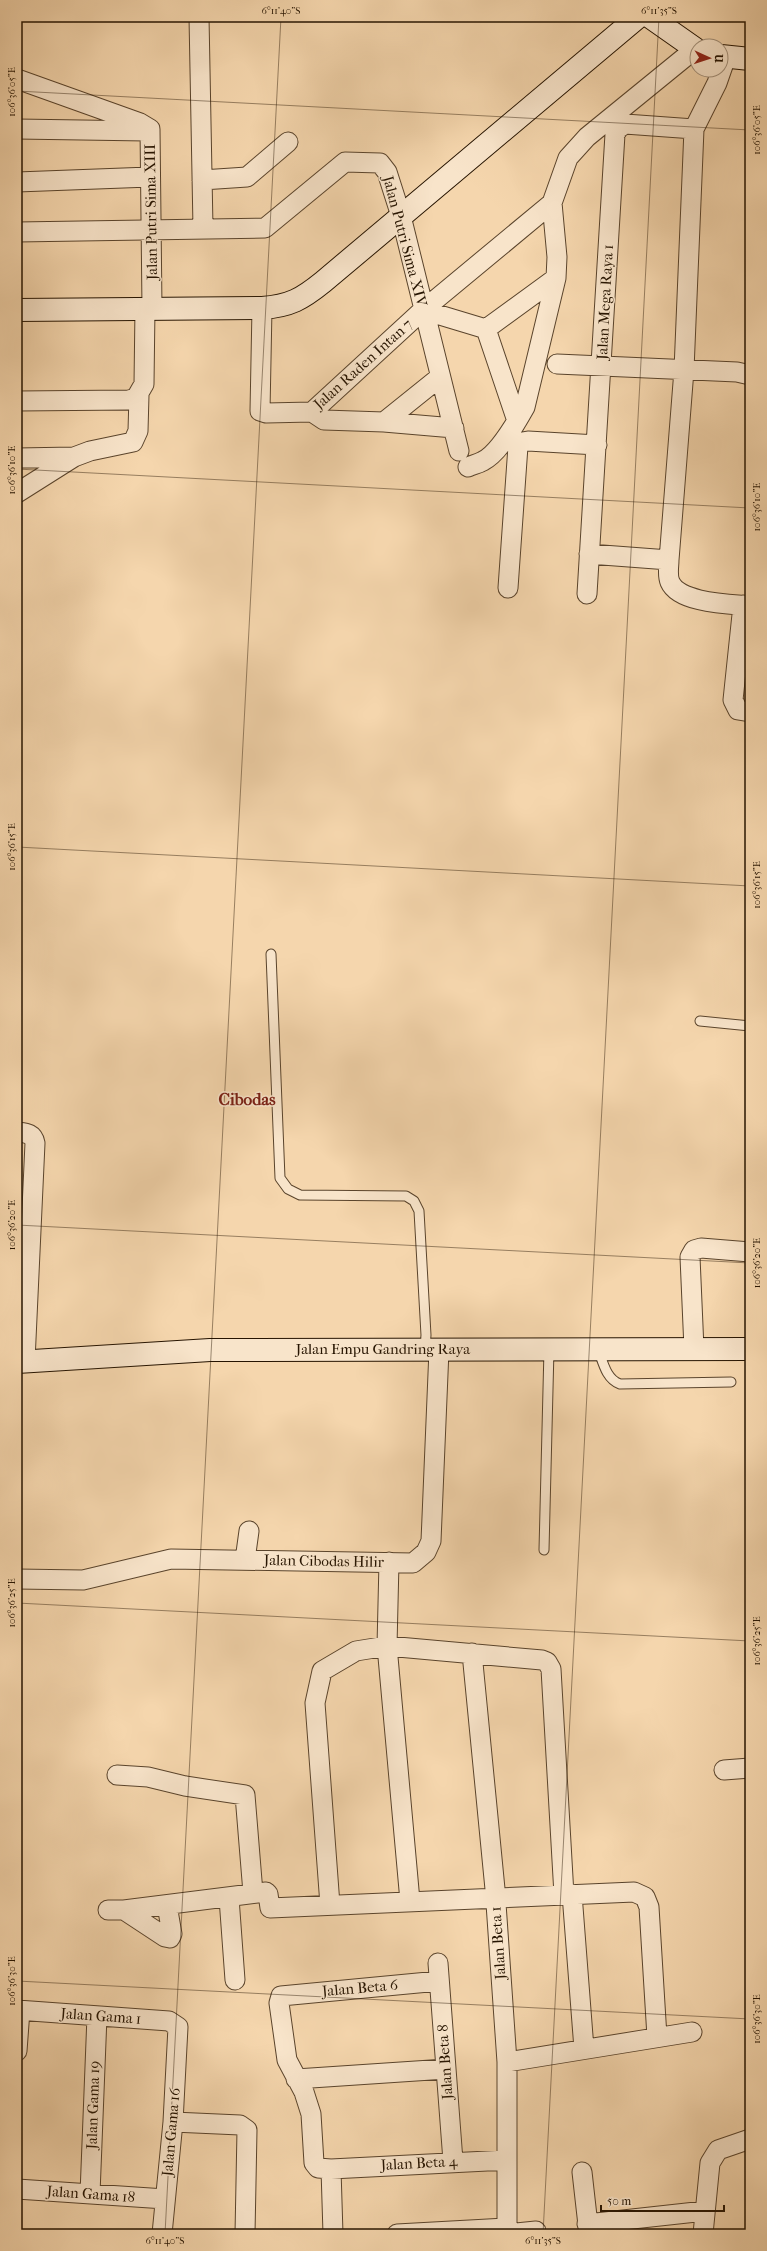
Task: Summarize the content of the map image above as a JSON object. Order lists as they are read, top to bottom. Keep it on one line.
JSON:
{"streets":{"street":["Jalan Putri Sima XIII","Jalan Putri Sima XIV","Jalan Mega Raya 1","Jalan Raden Intan 7","Jalan Empu Gandring Raya","Jalan Cibodas Hilir","Jalan Beta 1","Jalan Beta 6","Jalan Gama 1","Jalan Beta 8","Jalan Gama 19","Jalan Gama 16","Jalan Beta 4","Jalan Gama 18"]},"crossings":[["Jalan Putri Sima XIII","Jalan Putri Sima XIV"],["Jalan Putri Sima XIV","Jalan Raden Intan 7"],["Jalan Empu Gandring Raya","Jalan Cibodas Hilir"],["Jalan Beta 1","Jalan Beta 4"],["Jalan Beta 6","Jalan Beta 8"],["Jalan Gama 1","Jalan Gama 19"],["Jalan Gama 1","Jalan Gama 16"],["Jalan Beta 8","Jalan Beta 4"],["Jalan Gama 19","Jalan Gama 18"],["Jalan Gama 16","Jalan Gama 18"]],"districts":["Cibodas"],"scale_bar":"50 m","north":"right","coordinates":["6°11'40\"S","6°11'35\"S","106°36'05\"E","106°36'10\"E","106°36'15\"E","106°36'20\"E","106°36'25\"E","106°36'30\"E"]}
